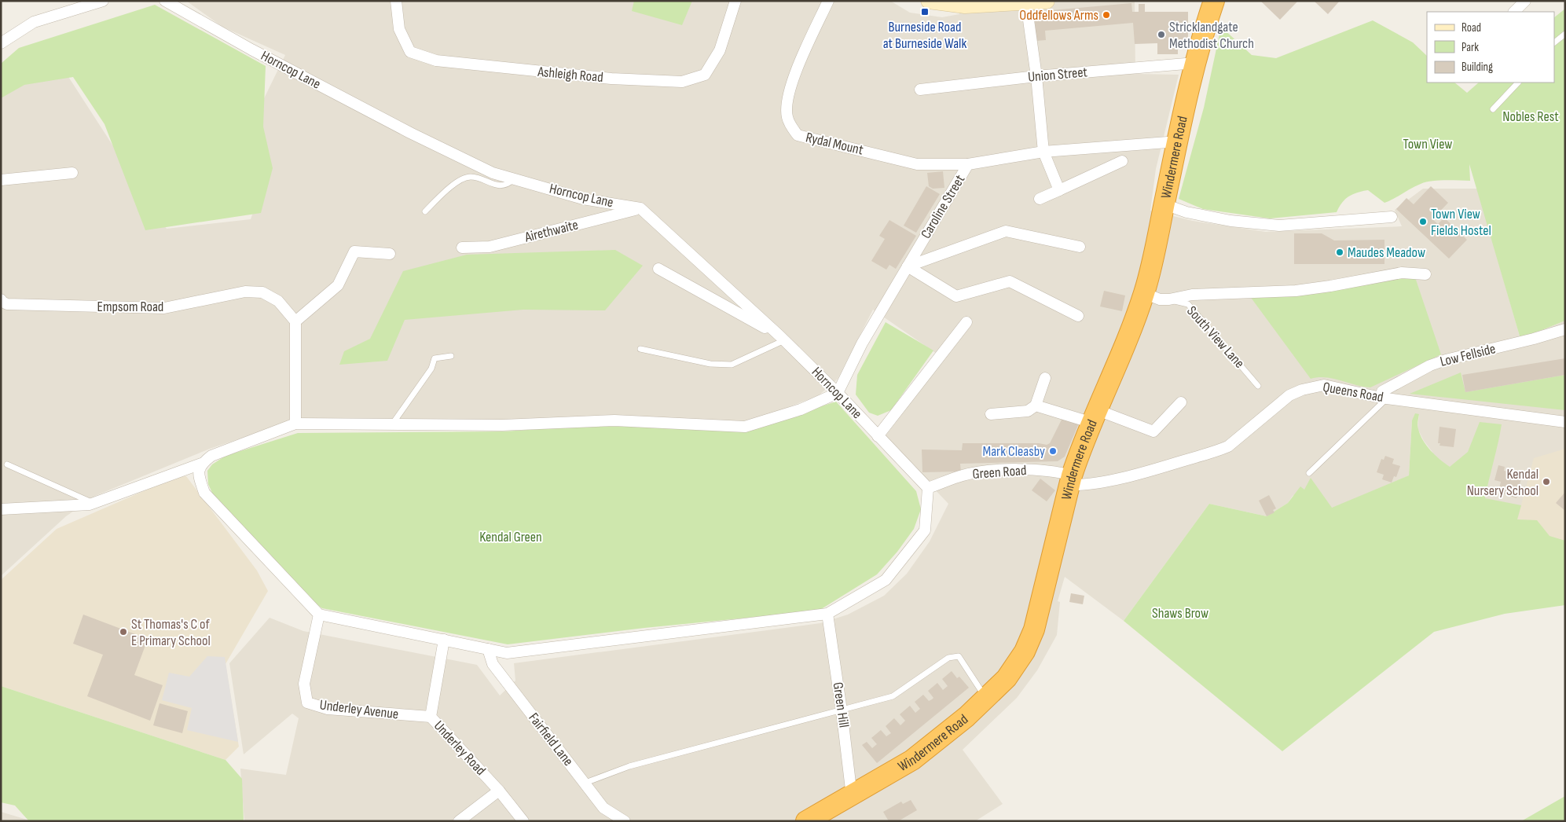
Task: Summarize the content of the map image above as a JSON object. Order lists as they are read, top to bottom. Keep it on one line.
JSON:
{"streets":{"highway":["Windermere Road"],"street":["Horncop Lane","Ashleigh Road","Union Street","Rydal Mount","Caroline Street","Airethwaite","Empsom Road","South View Lane","Low Fellside","Queens Road","Green Road","Green Hill","Underley Avenue","Fairfield Lane","Underley Road"]},"crossings":[["Horncop Lane","Caroline Street"],["Horncop Lane","Airethwaite"],["Horncop Lane","Green Road"],["Union Street","Windermere Road"],["Rydal Mount","Caroline Street"],["Windermere Road","Caroline Street"],["Windermere Road","South View Lane"],["Windermere Road","Queens Road"],["Windermere Road","Green Road"],["Windermere Road","Green Hill"],["Low Fellside","Queens Road"],["Queens Road","Green Road"],["Underley Avenue","Underley Road"]],"parks":["Nobles Rest","Town View","Kendal Green","Shaws Brow"],"places":{"transit":["Burneside Road at Burneside Walk"],"other":["Oddfellows Arms","Stricklandgate Methodist Church","Town View Fields Hostel","Maudes Meadow","Mark Cleasby","Kendal Nursery School","St Thomas's C of E Primary School"]},"legend":["Road","Park","Building"]}
